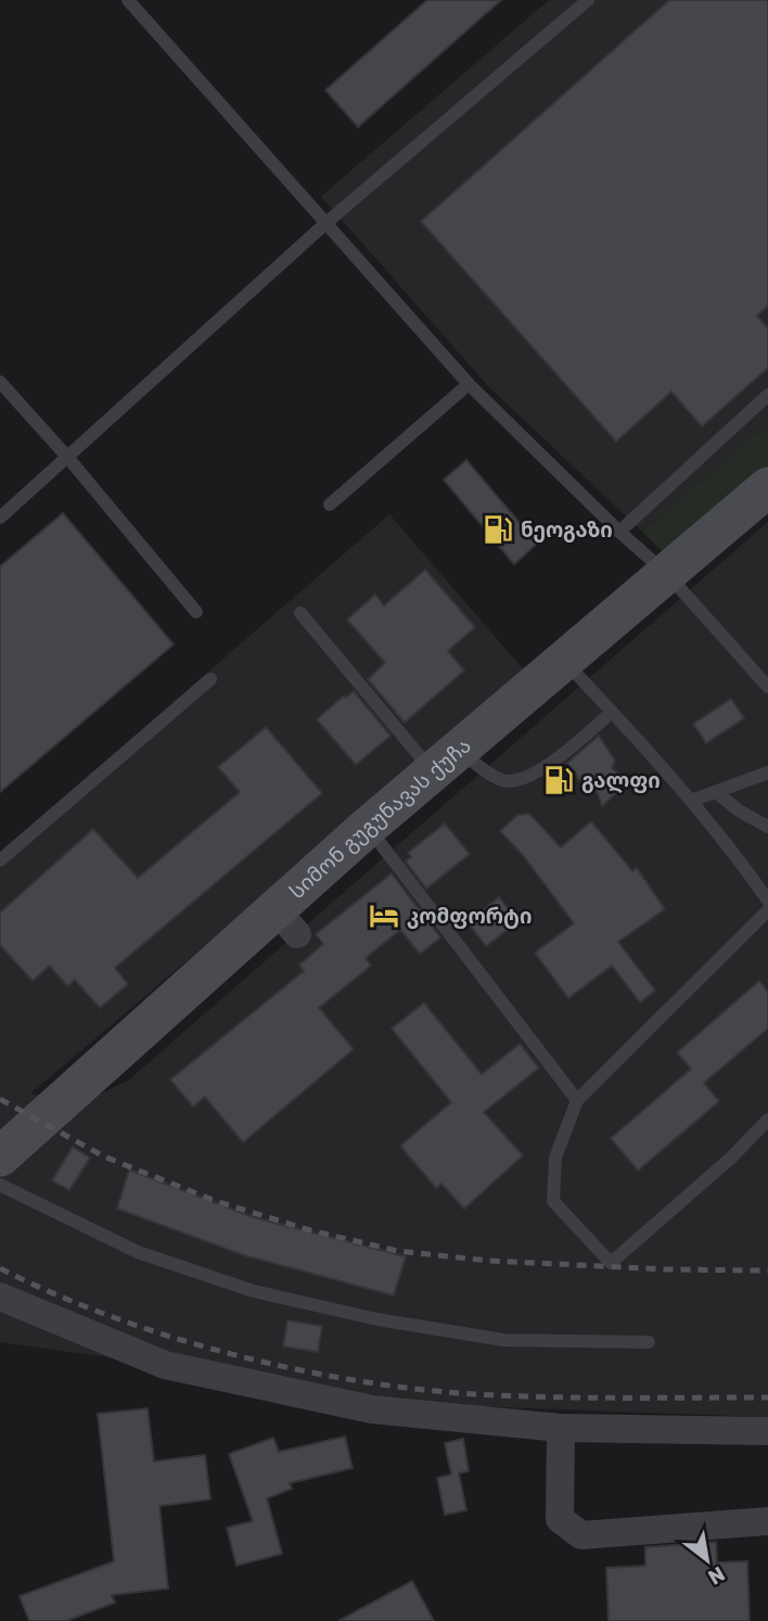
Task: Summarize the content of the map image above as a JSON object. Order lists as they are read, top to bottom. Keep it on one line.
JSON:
{"streets":{"main road":["სიმონ გუგუნავას ქუჩა"]},"places":{"fuel station":["ნეოგაზი","გალფი"],"hotel":["კომფორტი"]},"north":"bottom right"}
